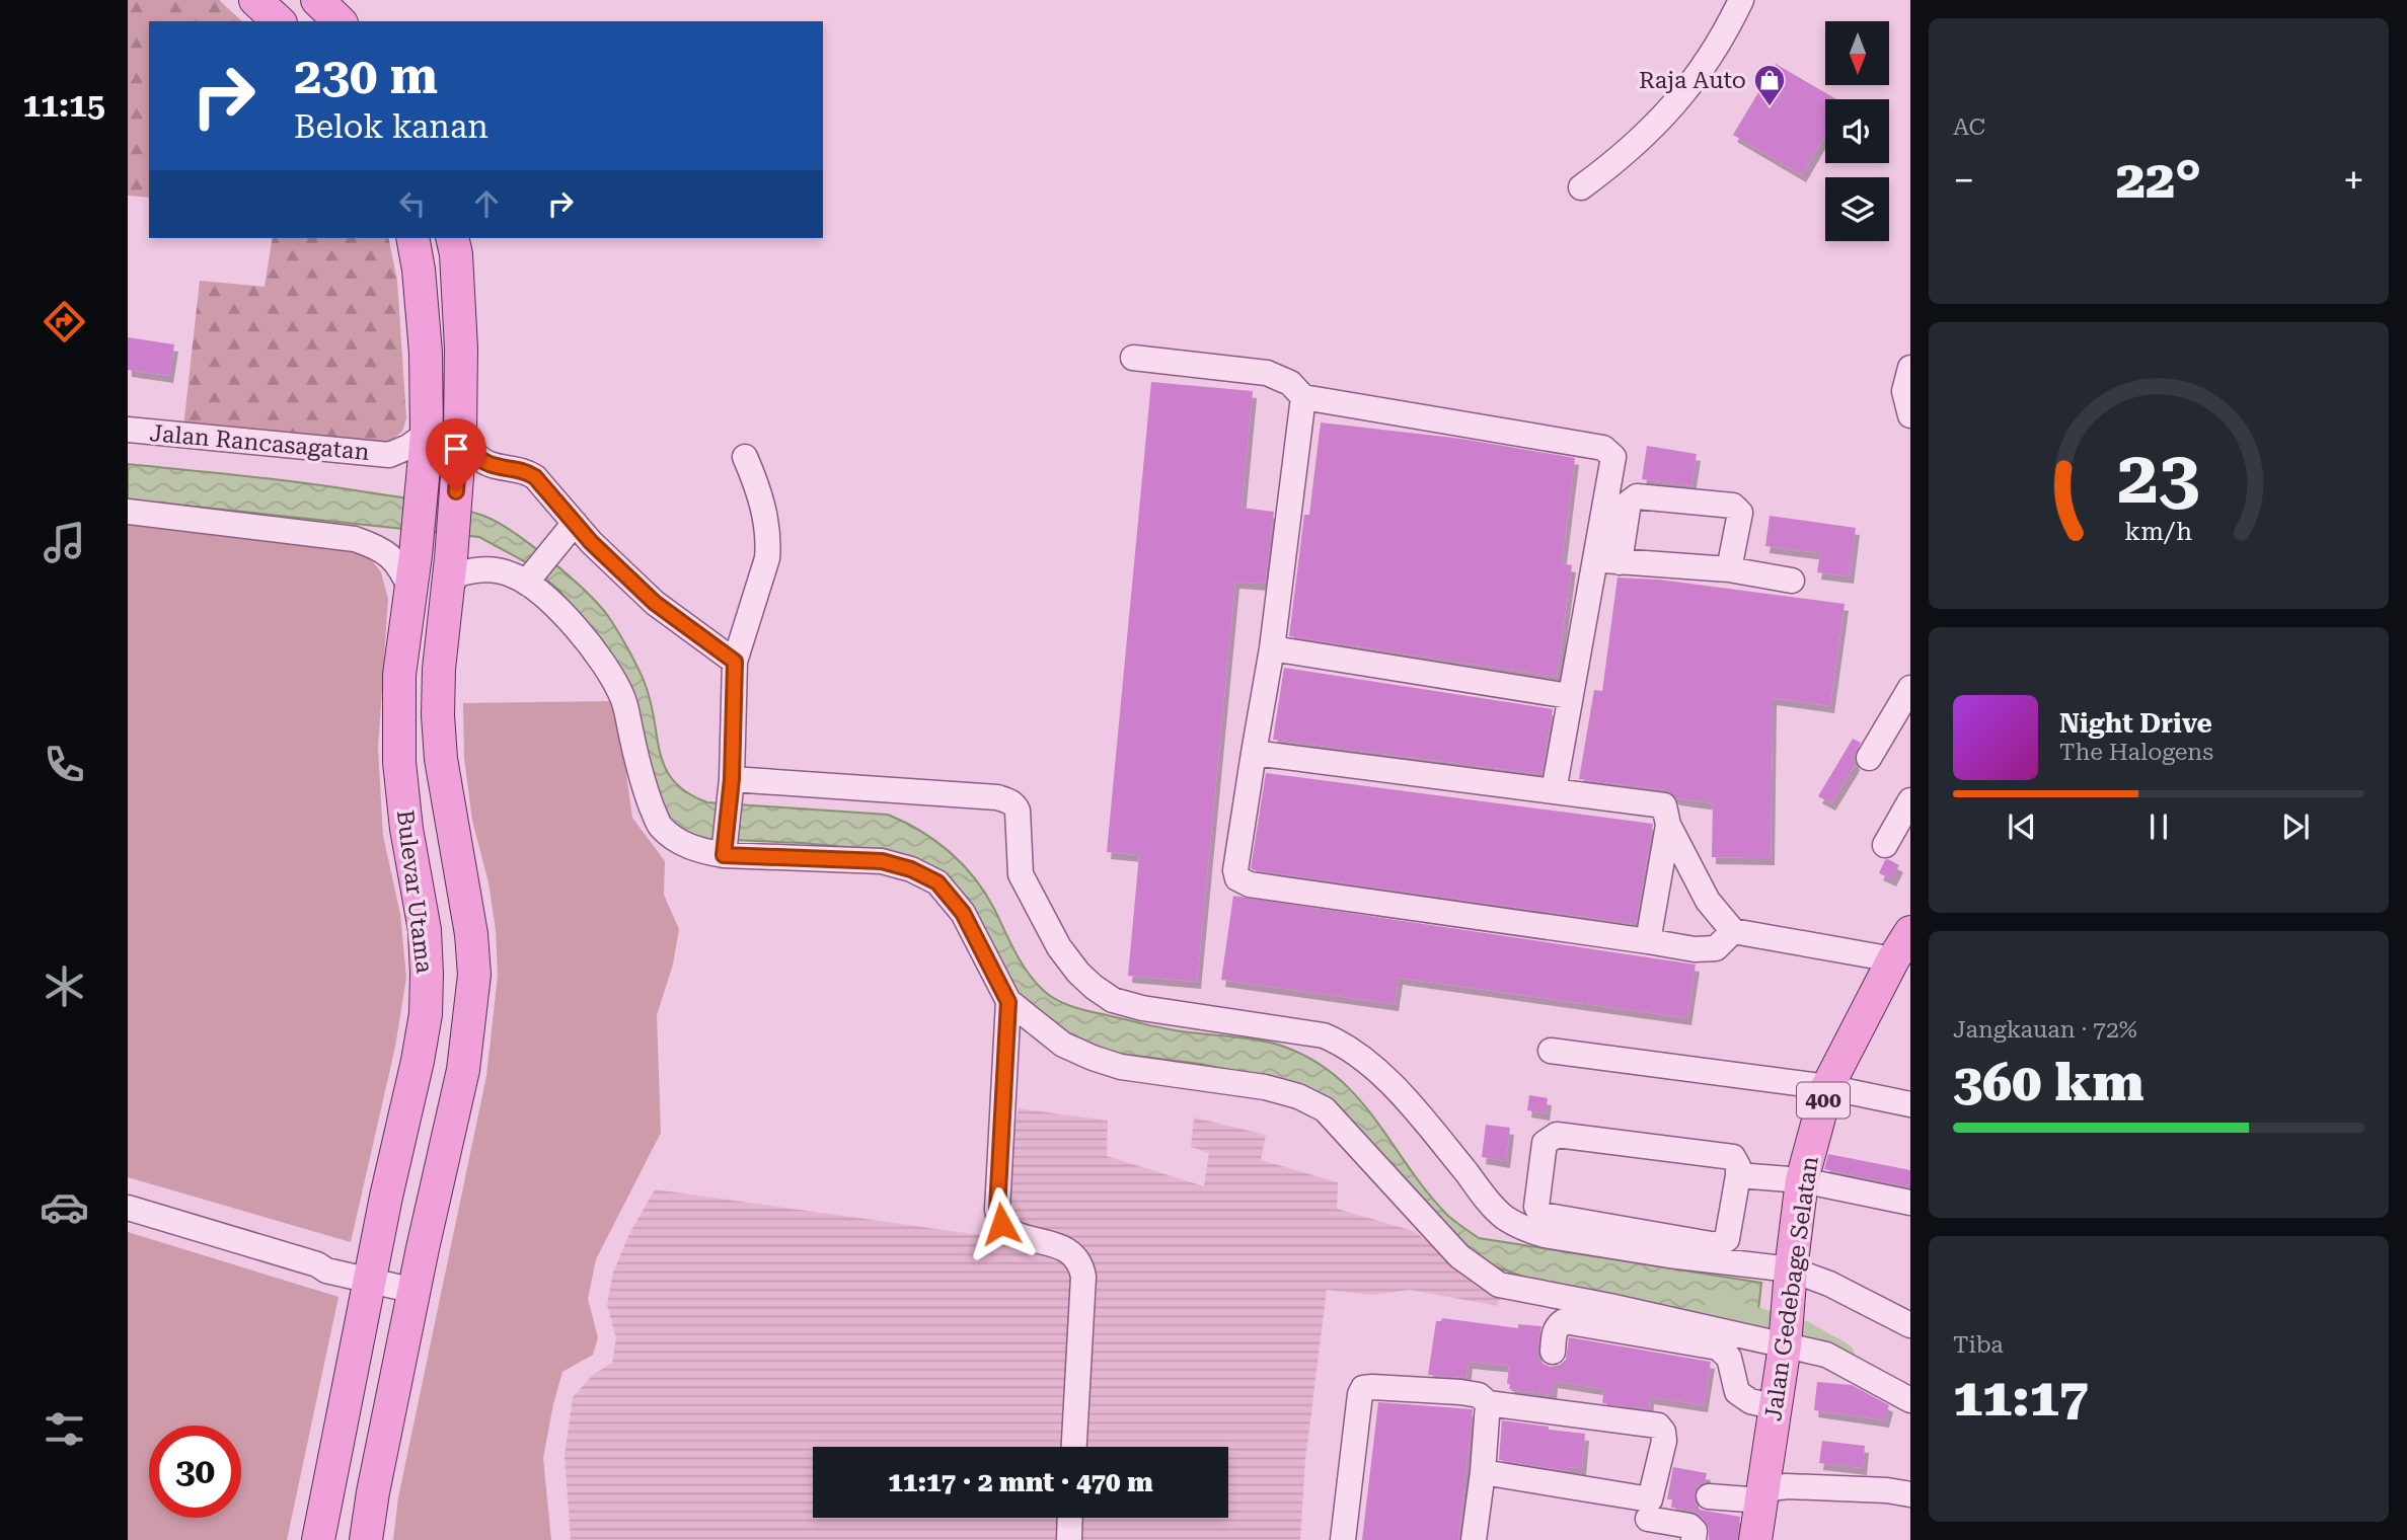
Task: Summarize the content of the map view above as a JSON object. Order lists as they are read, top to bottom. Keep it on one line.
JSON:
{"streets":{"main road":["Bulevar Utama","400","Jalan Gedebage Selatan"],"street":["Jalan Rancasagatan"]},"crossings":[["Jalan Rancasagatan","Bulevar Utama"]],"places":{"shop":["Raja Auto"]},"north":"bottom","page":{"tabs":"11:15","tile":["AC",["Jangkauan · 72%","360 km"],["Tiba","11:17"]],"turn":["230 m","Belok kanan"],"heat":["−","22°","+"],"song":["Night Drive","The Halogens"],"limit":"30","trip":"11:17 · 2 mnt · 470 m","gauge":["23","km/h"]}}
